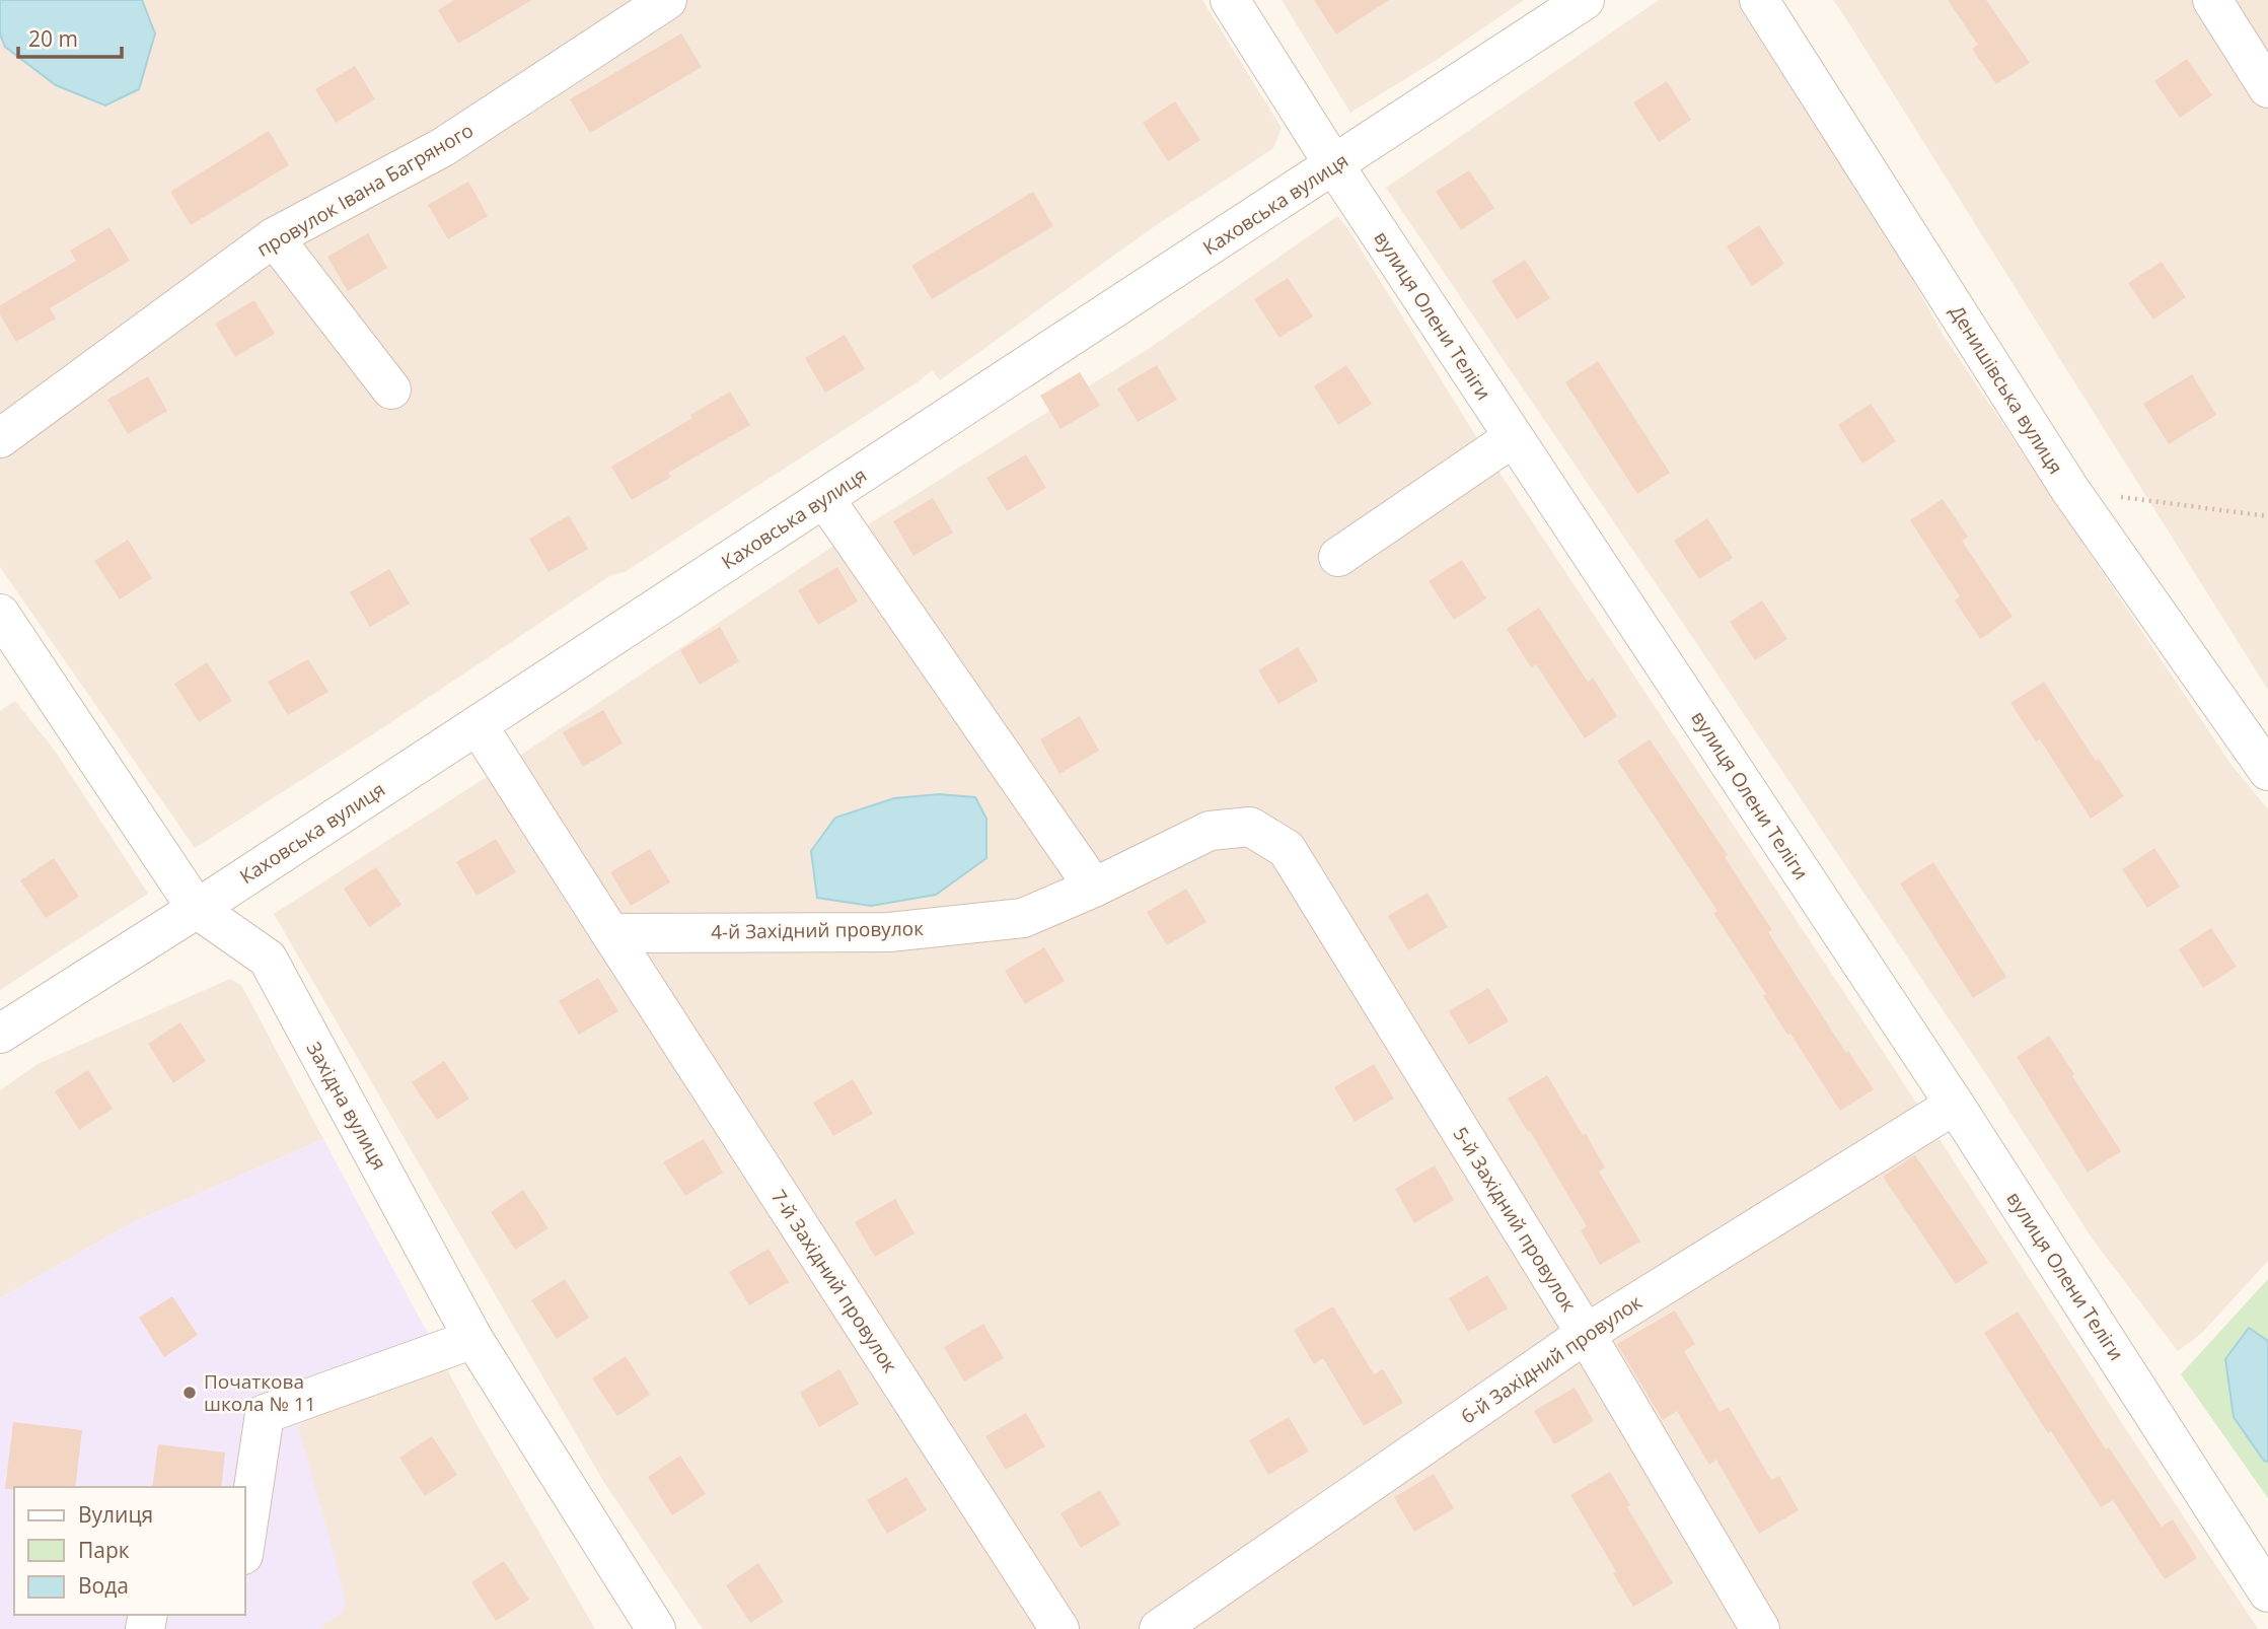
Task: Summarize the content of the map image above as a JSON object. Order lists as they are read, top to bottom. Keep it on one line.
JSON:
{"streets":{"street":["провулок Івана Багряного","Каховська вулиця","вулиця Олени Теліги","Денишівська вулиця","4-й Західний провулок","Західна вулиця","5-й Західний провулок","7-й Західний провулок","6-й Західний провулок"]},"crossings":[["Каховська вулиця","вулиця Олени Теліги"],["Каховська вулиця","Західна вулиця"],["вулиця Олени Теліги","6-й Західний провулок"],["4-й Західний провулок","5-й Західний провулок"],["4-й Західний провулок","7-й Західний провулок"],["5-й Західний провулок","6-й Західний провулок"]],"places":["Початкова школа № 11"],"legend":["Вулиця","Парк","Вода"],"scale_bar":"20 m"}
